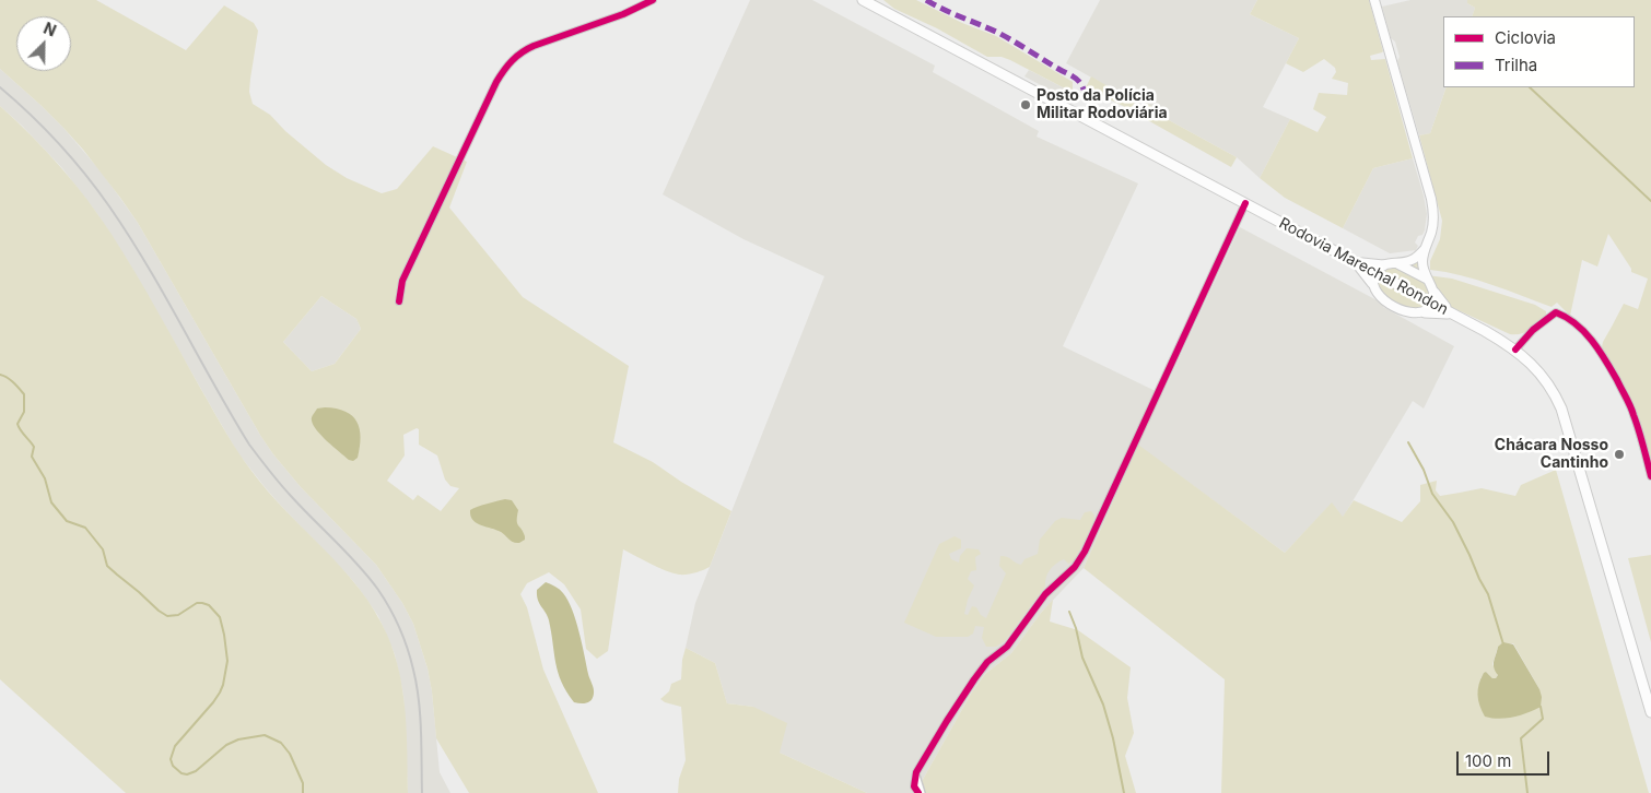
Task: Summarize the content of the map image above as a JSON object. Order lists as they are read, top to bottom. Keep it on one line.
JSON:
{"streets":{"main road":["Rodovia Marechal Rondon"]},"places":["Posto da Polícia Militar Rodoviária","Chácara Nosso Cantinho"],"legend":["Ciclovia","Trilha"],"scale_bar":"100 m","north":"top right"}
